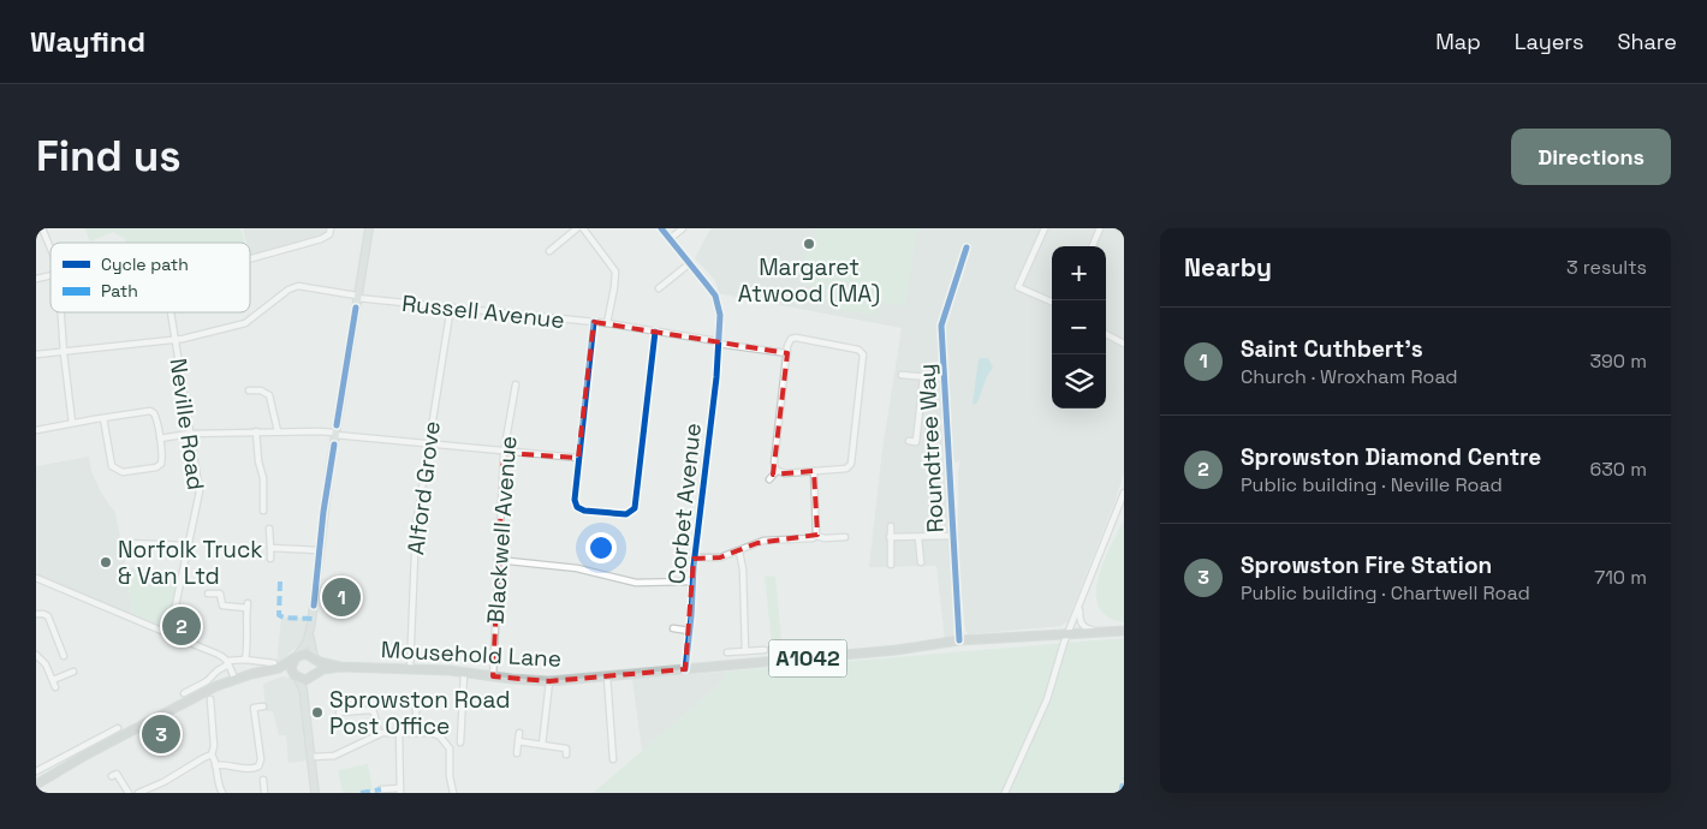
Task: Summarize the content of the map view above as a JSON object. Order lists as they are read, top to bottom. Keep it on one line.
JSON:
{"streets":{"highway":["Mousehold Lane","A1042"],"street":["Russell Avenue","Neville Road","Roundtree Way","Alford Grove","Corbet Avenue","Blackwell Avenue"]},"crossings":[["Russell Avenue","Neville Road"],["Russell Avenue","Alford Grove"],["Russell Avenue","Corbet Avenue"],["Roundtree Way","Mousehold Lane"],["Alford Grove","Mousehold Lane"],["Corbet Avenue","Mousehold Lane"],["Blackwell Avenue","Mousehold Lane"],["Mousehold Lane","A1042"]],"places":["Margaret Atwood (MA)","Norfolk Truck & Van Ltd","Sprowston Road Post Office"],"legend":["Cycle path","Path"],"page":{"header":"Wayfind","nav":["Map","Layers","Share"],"buttons":"Directions","title":"Find us","heading":["Nearby","3 results"],"map_buttons":["+","−"],"list":[{"mark":"1","name":"Saint Cuthbert's","note":"Church · Wroxham Road","value":"390 m"},{"mark":"2","name":"Sprowston Diamond Centre","note":"Public building · Neville Road","value":"630 m"},{"mark":"3","name":"Sprowston Fire Station","note":"Public building · Chartwell Road","value":"710 m"}],"pins":["1","2","3"]}}
